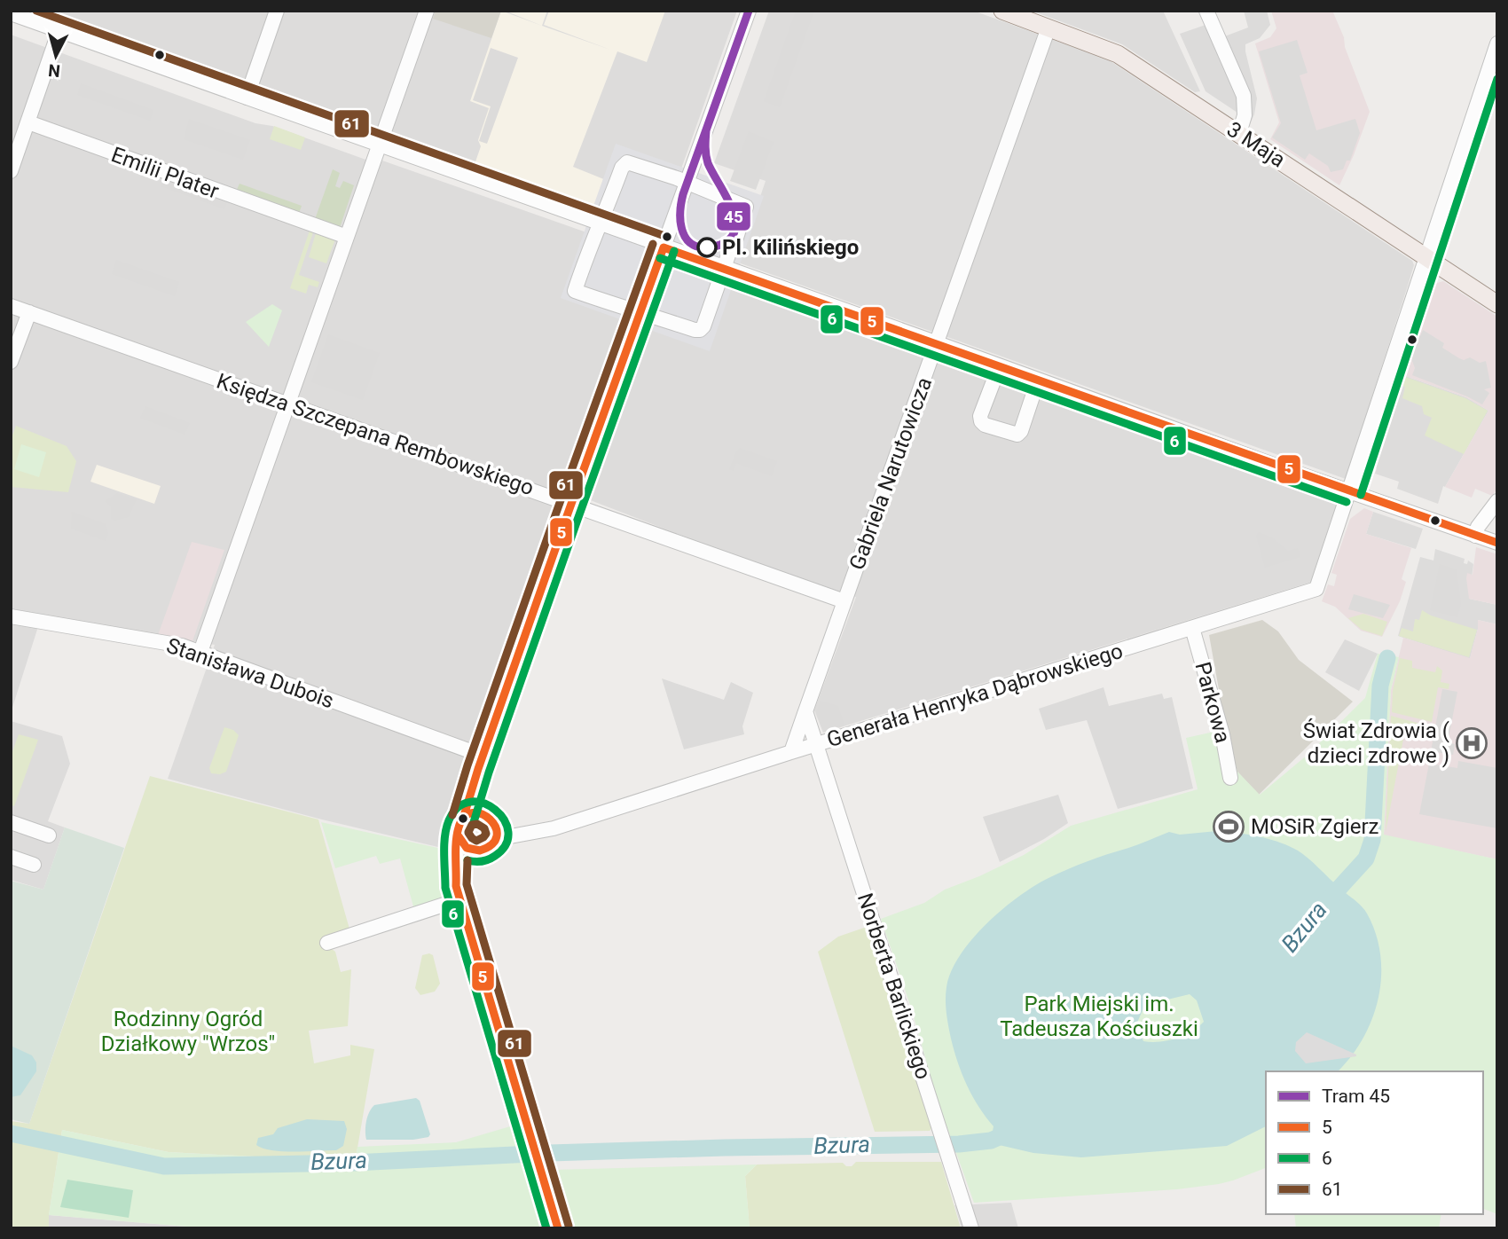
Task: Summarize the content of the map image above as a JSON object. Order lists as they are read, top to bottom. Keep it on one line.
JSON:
{"streets":{"main road":["3 Maja"],"street":["Emilii Plater","Księdza Szczepana Rembowskiego","Gabriela Narutowicza","Stanisława Dubois","Generała Henryka Dąbrowskiego","Parkowa","Norberta Barlickiego"]},"crossings":[["3 Maja","Gabriela Narutowicza"],["Księdza Szczepana Rembowskiego","Gabriela Narutowicza"],["Gabriela Narutowicza","Generała Henryka Dąbrowskiego"],["Generała Henryka Dąbrowskiego","Parkowa"],["Generała Henryka Dąbrowskiego","Norberta Barlickiego"]],"water":["Bzura"],"parks":["Park Miejski im. Tadeusza Kościuszki","Rodzinny Ogród Działkowy \"Wrzos\""],"places":{"other":["Pl. Kilińskiego"],"hospital":["Świat Zdrowia ( dzieci zdrowe )"],"sports":["MOSiR Zgierz"]},"lines":["tram line 45","transit line 61","transit line 6","transit line 5"],"legend":["Tram 45","5","6","61"],"north":"bottom"}
